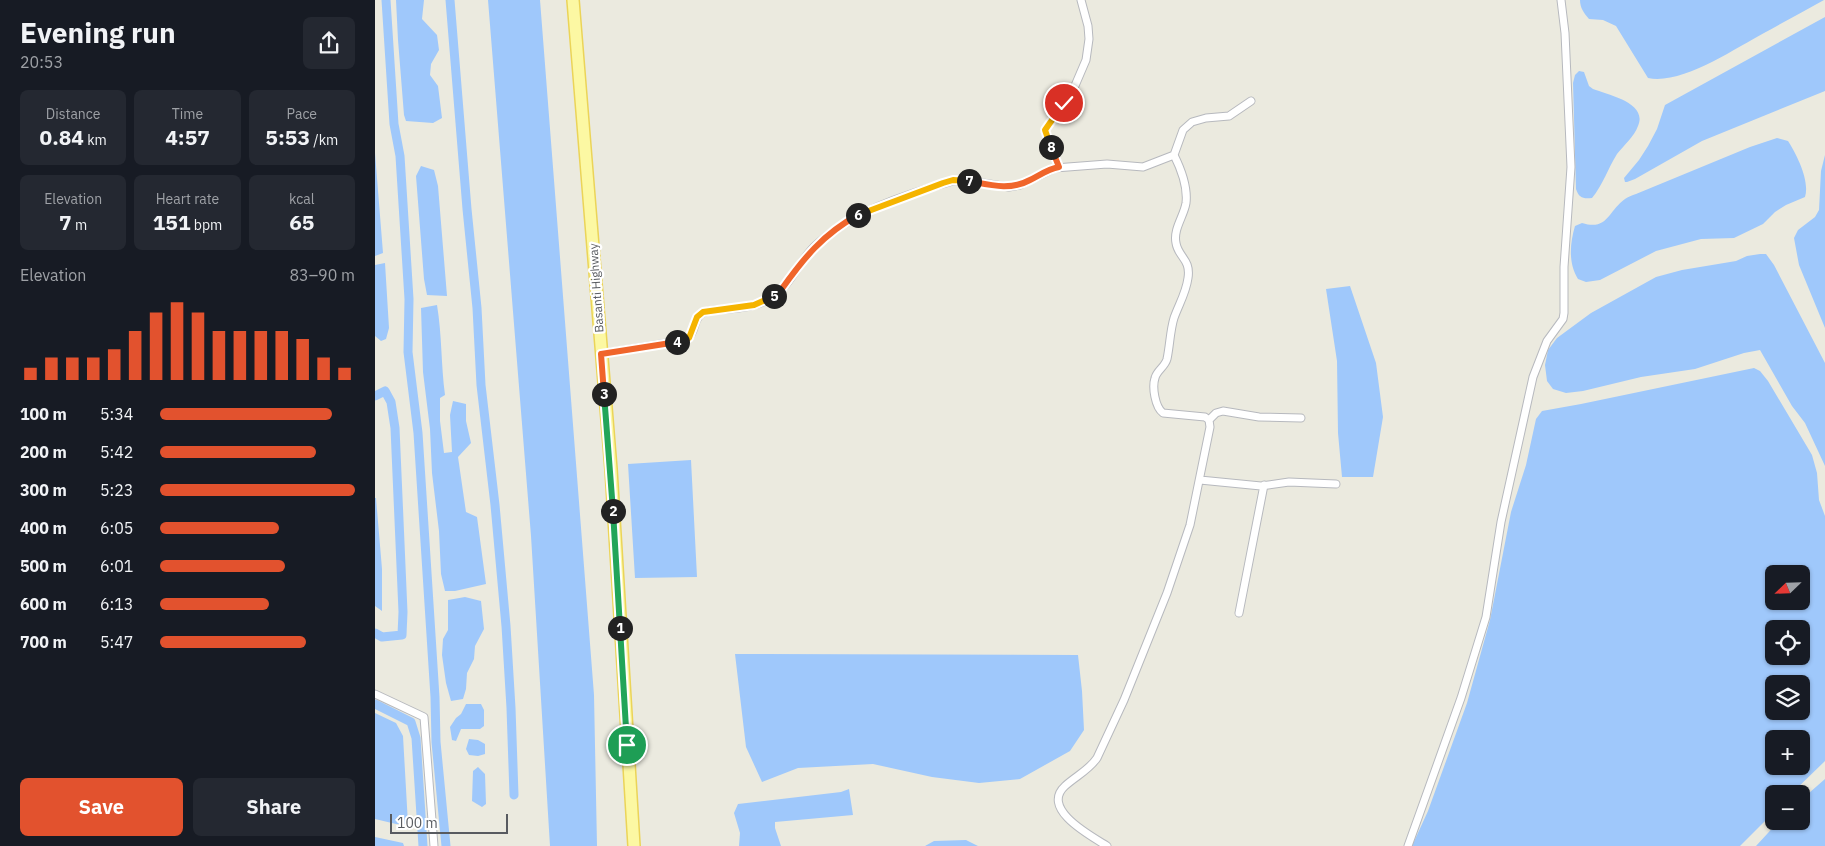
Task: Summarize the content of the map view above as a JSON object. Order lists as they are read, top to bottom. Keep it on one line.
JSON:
{"streets":{"main road":["Basanti Highway"]},"scale_bar":"100 m","north":"bottom left","page":{"heading":["Evening run","20:53"],"stats":[["Distance","0.84 km"],["Time","4:57"],["Pace","5:53 /km"],["Elevation","7 m"],["Heart rate","151 bpm"],["kcal","65"]],"pins":["8","7","6","5","4","3","2","1"],"chart":["Elevation","83–90 m"],"list":[{"name":"100 m","note":"5:34"},{"name":"200 m","note":"5:42"},{"name":"300 m","note":"5:23"},{"name":"400 m","note":"6:05"},{"name":"500 m","note":"6:01"},{"name":"600 m","note":"6:13"},{"name":"700 m","note":"5:47"}],"map_buttons":["+","−"],"buttons":["Save","Share"],"scale":"100 m"}}
